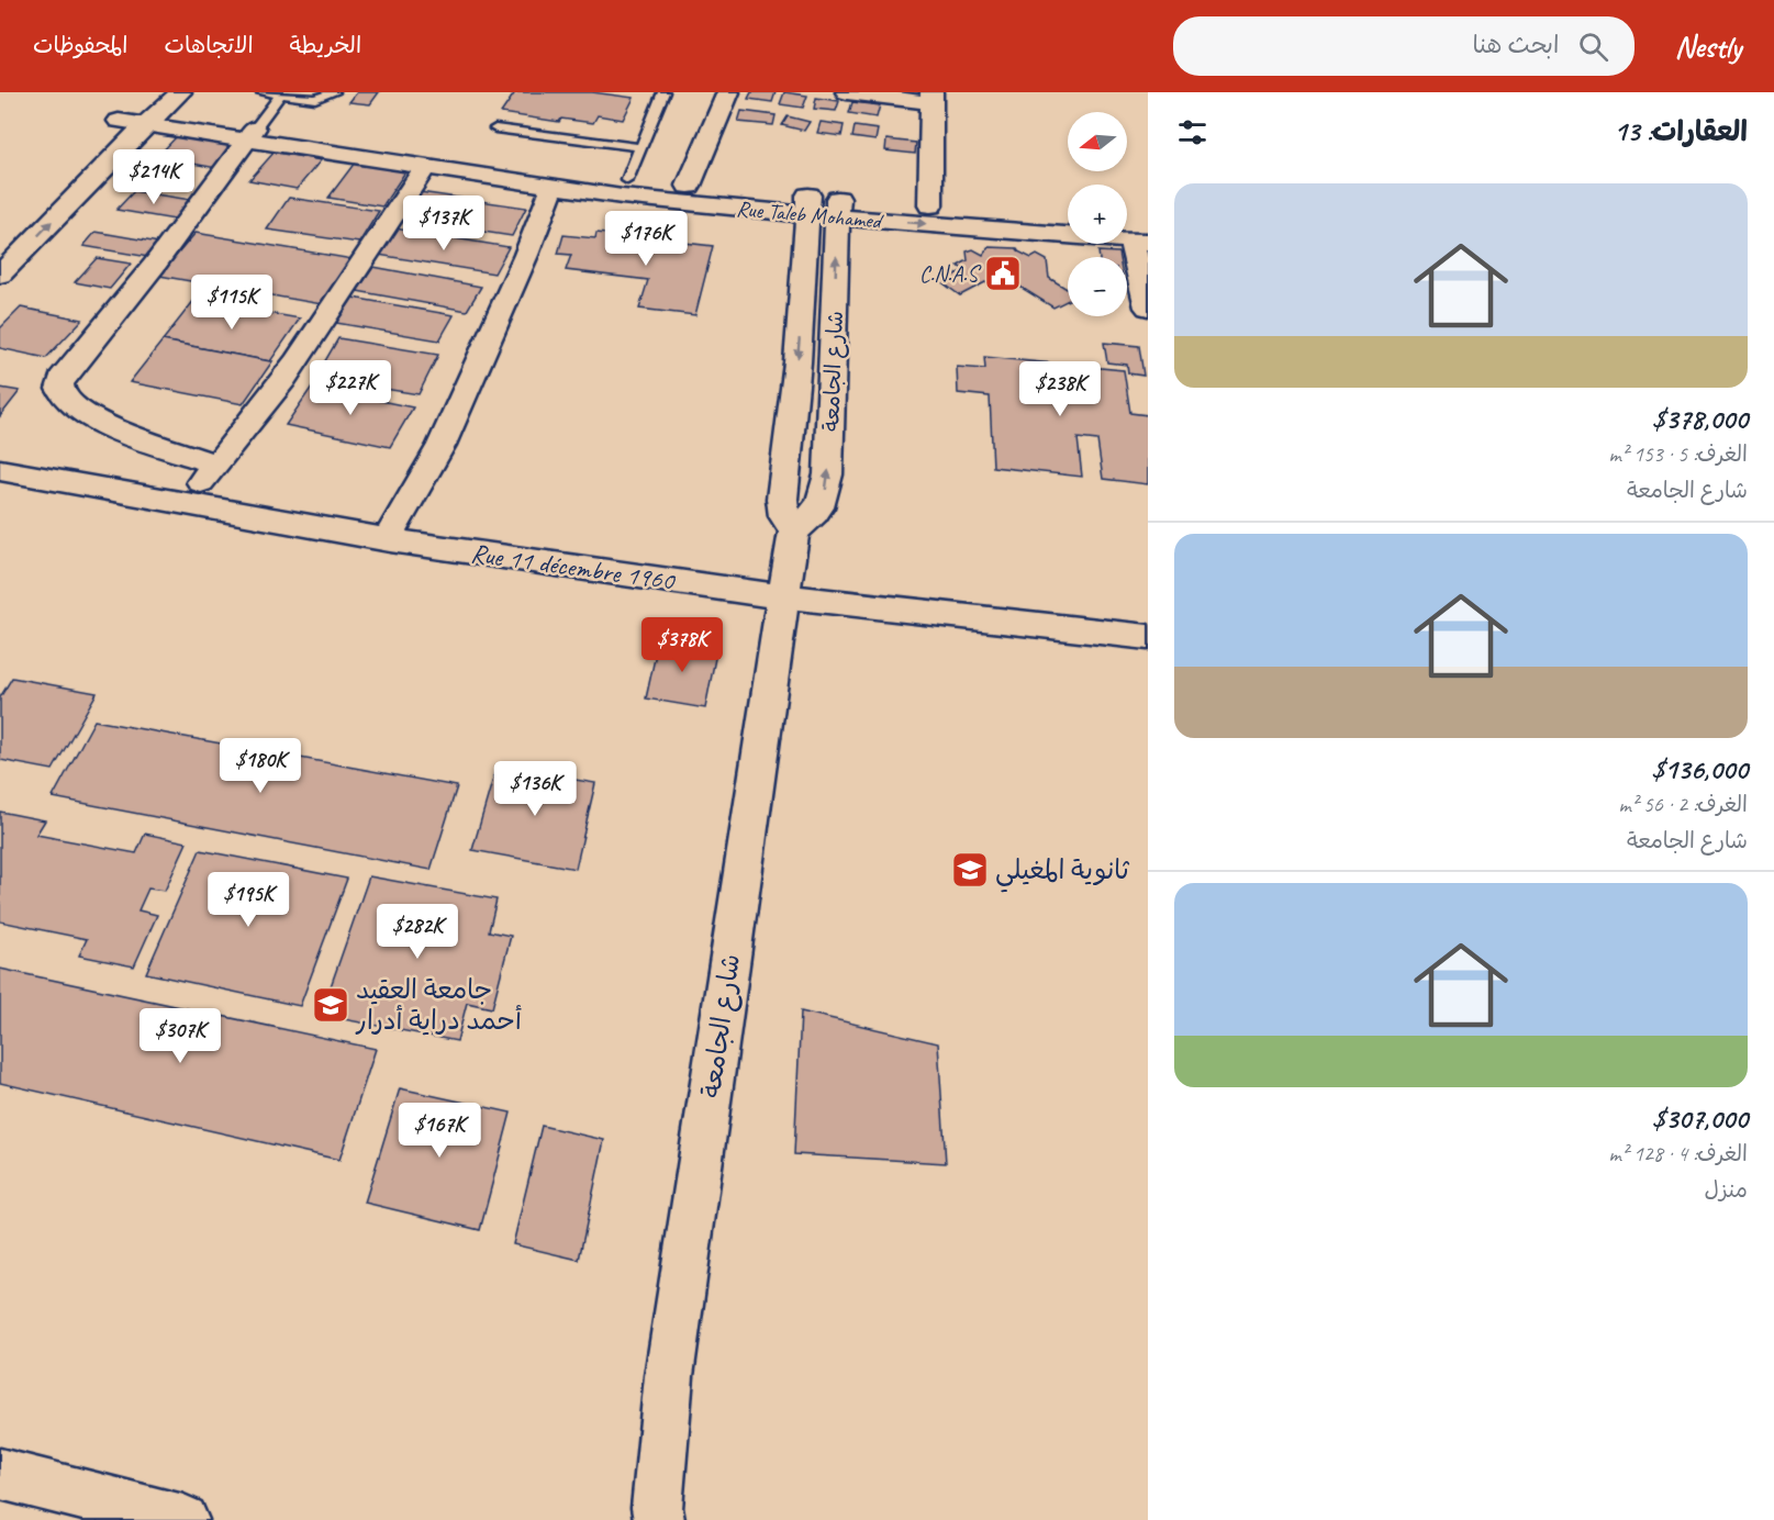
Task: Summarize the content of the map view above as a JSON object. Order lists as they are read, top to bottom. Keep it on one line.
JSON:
{"streets":{"street":["Rue Taleb Mohamed","شارع الجامعة","Rue 11 décembre 1960"]},"crossings":[["Rue Taleb Mohamed","شارع الجامعة"],["شارع الجامعة","Rue 11 décembre 1960"]],"places":{"public building":["C.N.A.S"],"school or university":["ثانوية المغيلي","جامعة العقيد أحمد دراية أدرار"]},"north":"left","page":{"header":"Nestly","search":"ابحث هنا","nav":["الخريطة","الاتجاهات","المحفوظات"],"heading":"العقارات: 13","map_buttons":["+","−"],"price":["$214K","$137K","$176K","$115K","$227K","$238K","$378K","$180K","$136K","$195K","$282K","$307K","$167K"],"list":[{"name":"$378,000","note":"الغرف: 5 · 153 m² · شارع الجامعة"},{"name":"$136,000","note":"الغرف: 2 · 56 m² · شارع الجامعة"},{"name":"$307,000","note":"الغرف: 4 · 128 m² · منزل"}]}}
